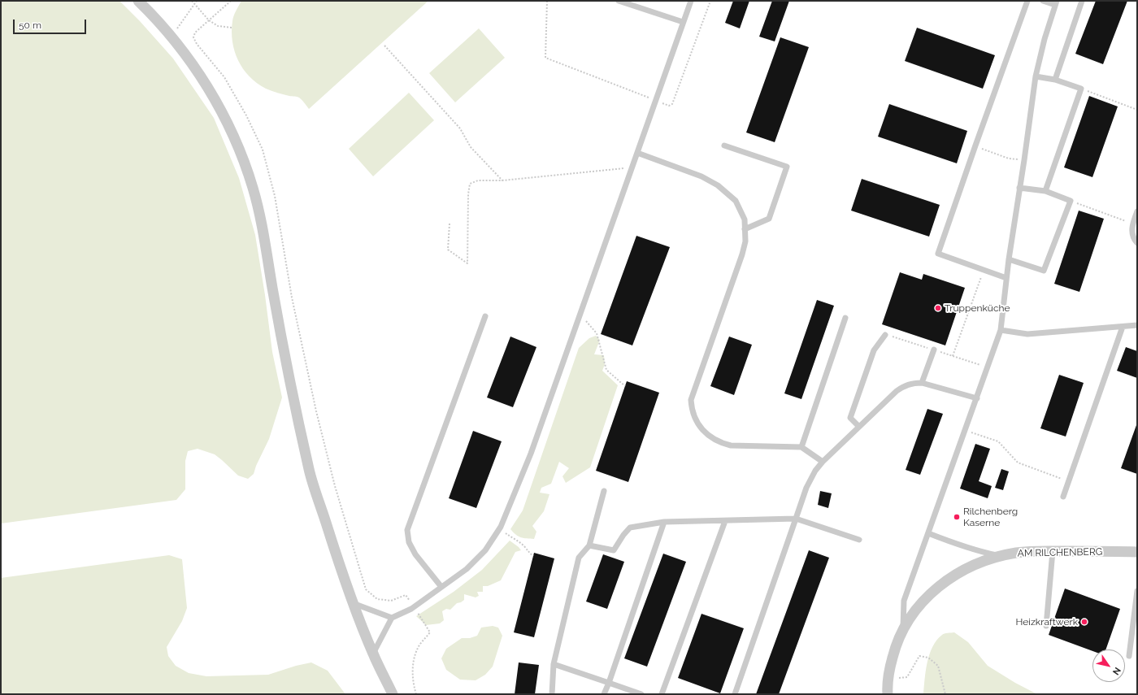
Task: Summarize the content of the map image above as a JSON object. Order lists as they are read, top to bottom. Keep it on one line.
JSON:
{"streets":{"street":["AM RILCHENBERG"]},"places":["Truppenküche","Rilchenberg Kaserne","Heizkraftwerk"],"scale_bar":"50 m","north":"bottom right"}
